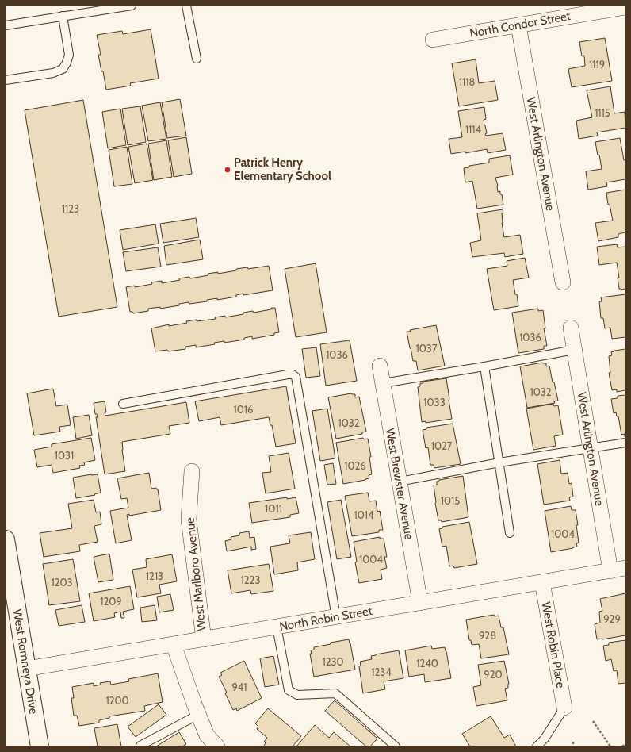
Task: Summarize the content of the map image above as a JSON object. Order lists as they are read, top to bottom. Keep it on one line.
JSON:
{"streets":{"street":["North Condor Street","West Arlington Avenue","West Brewster Avenue","West Marlboro Avenue","North Robin Street","West Robin Place","West Romneya Drive"]},"crossings":[["North Condor Street","West Arlington Avenue"],["West Arlington Avenue","North Robin Street"],["West Brewster Avenue","North Robin Street"],["West Marlboro Avenue","North Robin Street"],["North Robin Street","West Robin Place"],["North Robin Street","West Romneya Drive"]],"places":["Patrick Henry Elementary School"],"house_numbers":["1119","1118","1115","1114","1123","1036","1037","1036","1032","1033","1016","1032","1027","1031","1026","1015","1011","1014","1004","1004","1213","1223","1203","1209","929","928","1230","1240","1234","920","941","1200"]}
